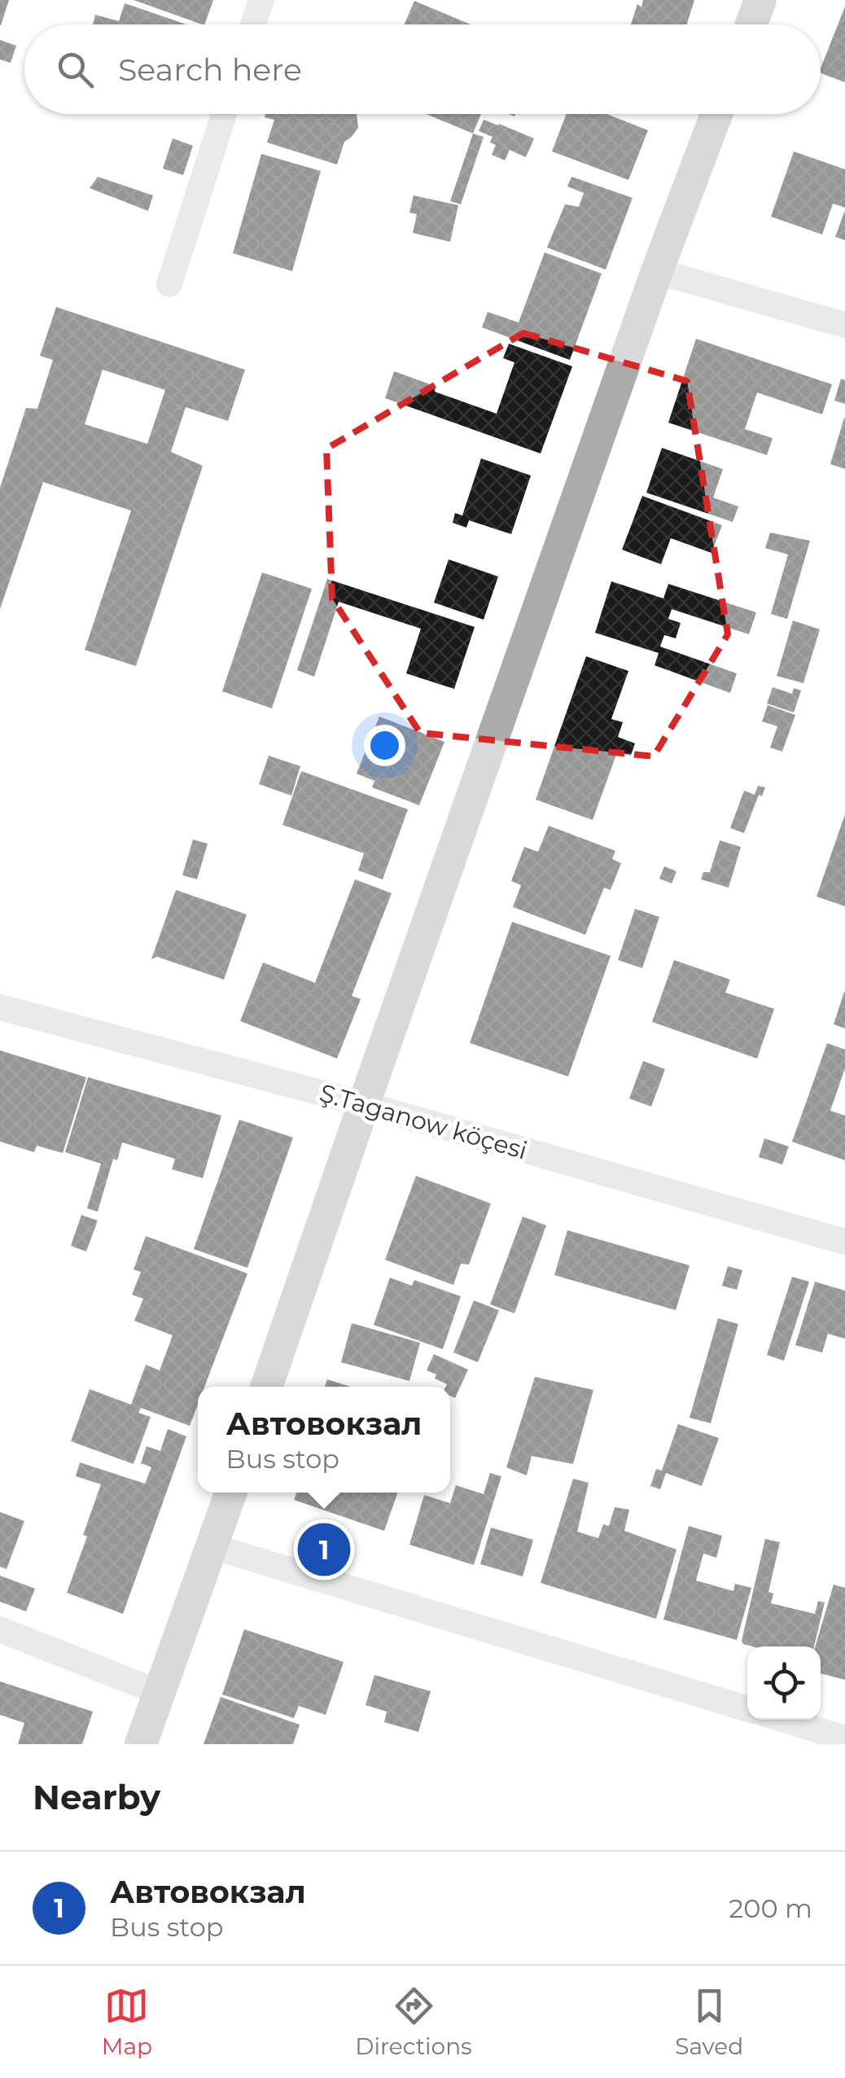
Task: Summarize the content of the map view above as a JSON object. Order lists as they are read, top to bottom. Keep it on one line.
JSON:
{"streets":{"street":["Ş.Taganow köçesi"]},"page":{"search":"Search here","popup":["Автовокзал","Bus stop"],"pins":"1","heading":"Nearby","list":[{"mark":"1","name":"Автовокзал","note":"Bus stop","value":"200 m"}],"nav":["Map","Directions","Saved"]}}
